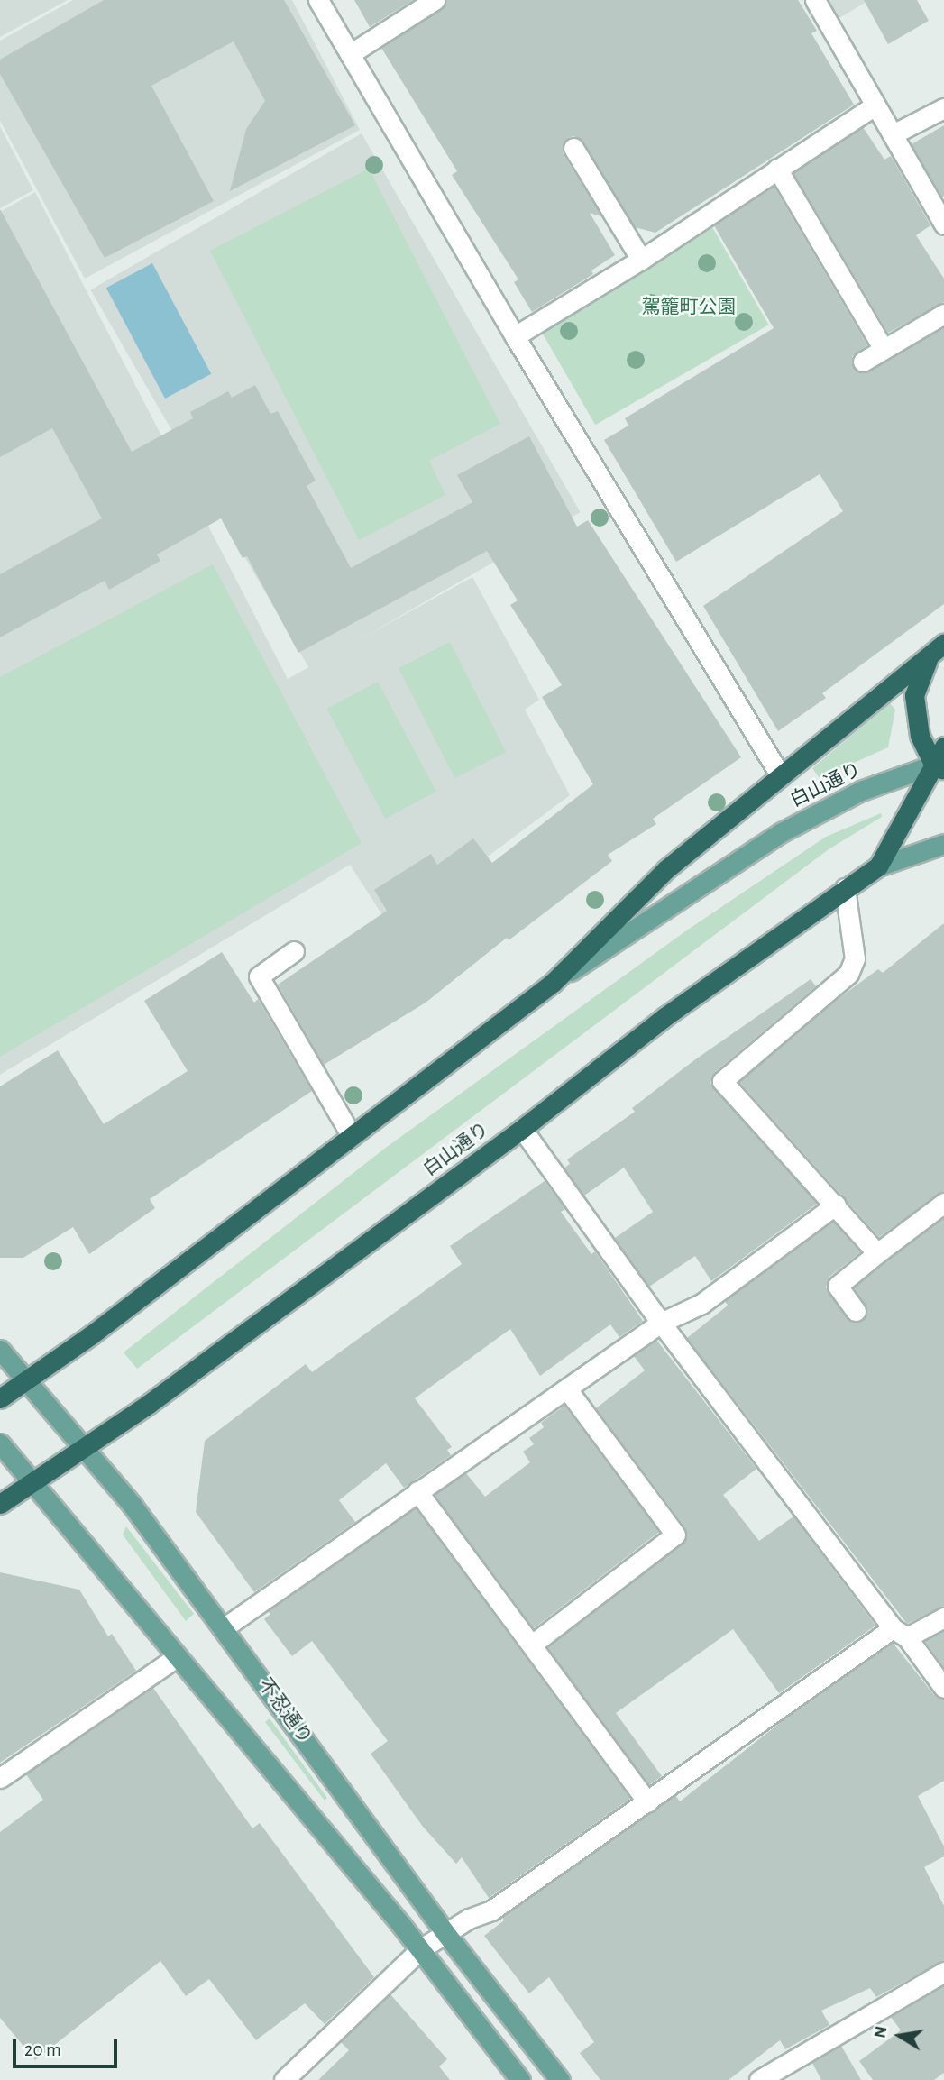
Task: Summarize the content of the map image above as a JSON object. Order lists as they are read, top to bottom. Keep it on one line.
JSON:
{"streets":{"highway":["白山通り"],"main road":["不忍通り"]},"crossings":[["白山通り","不忍通り"]],"parks":["駕籠町公園"],"scale_bar":"20 m","north":"left"}
